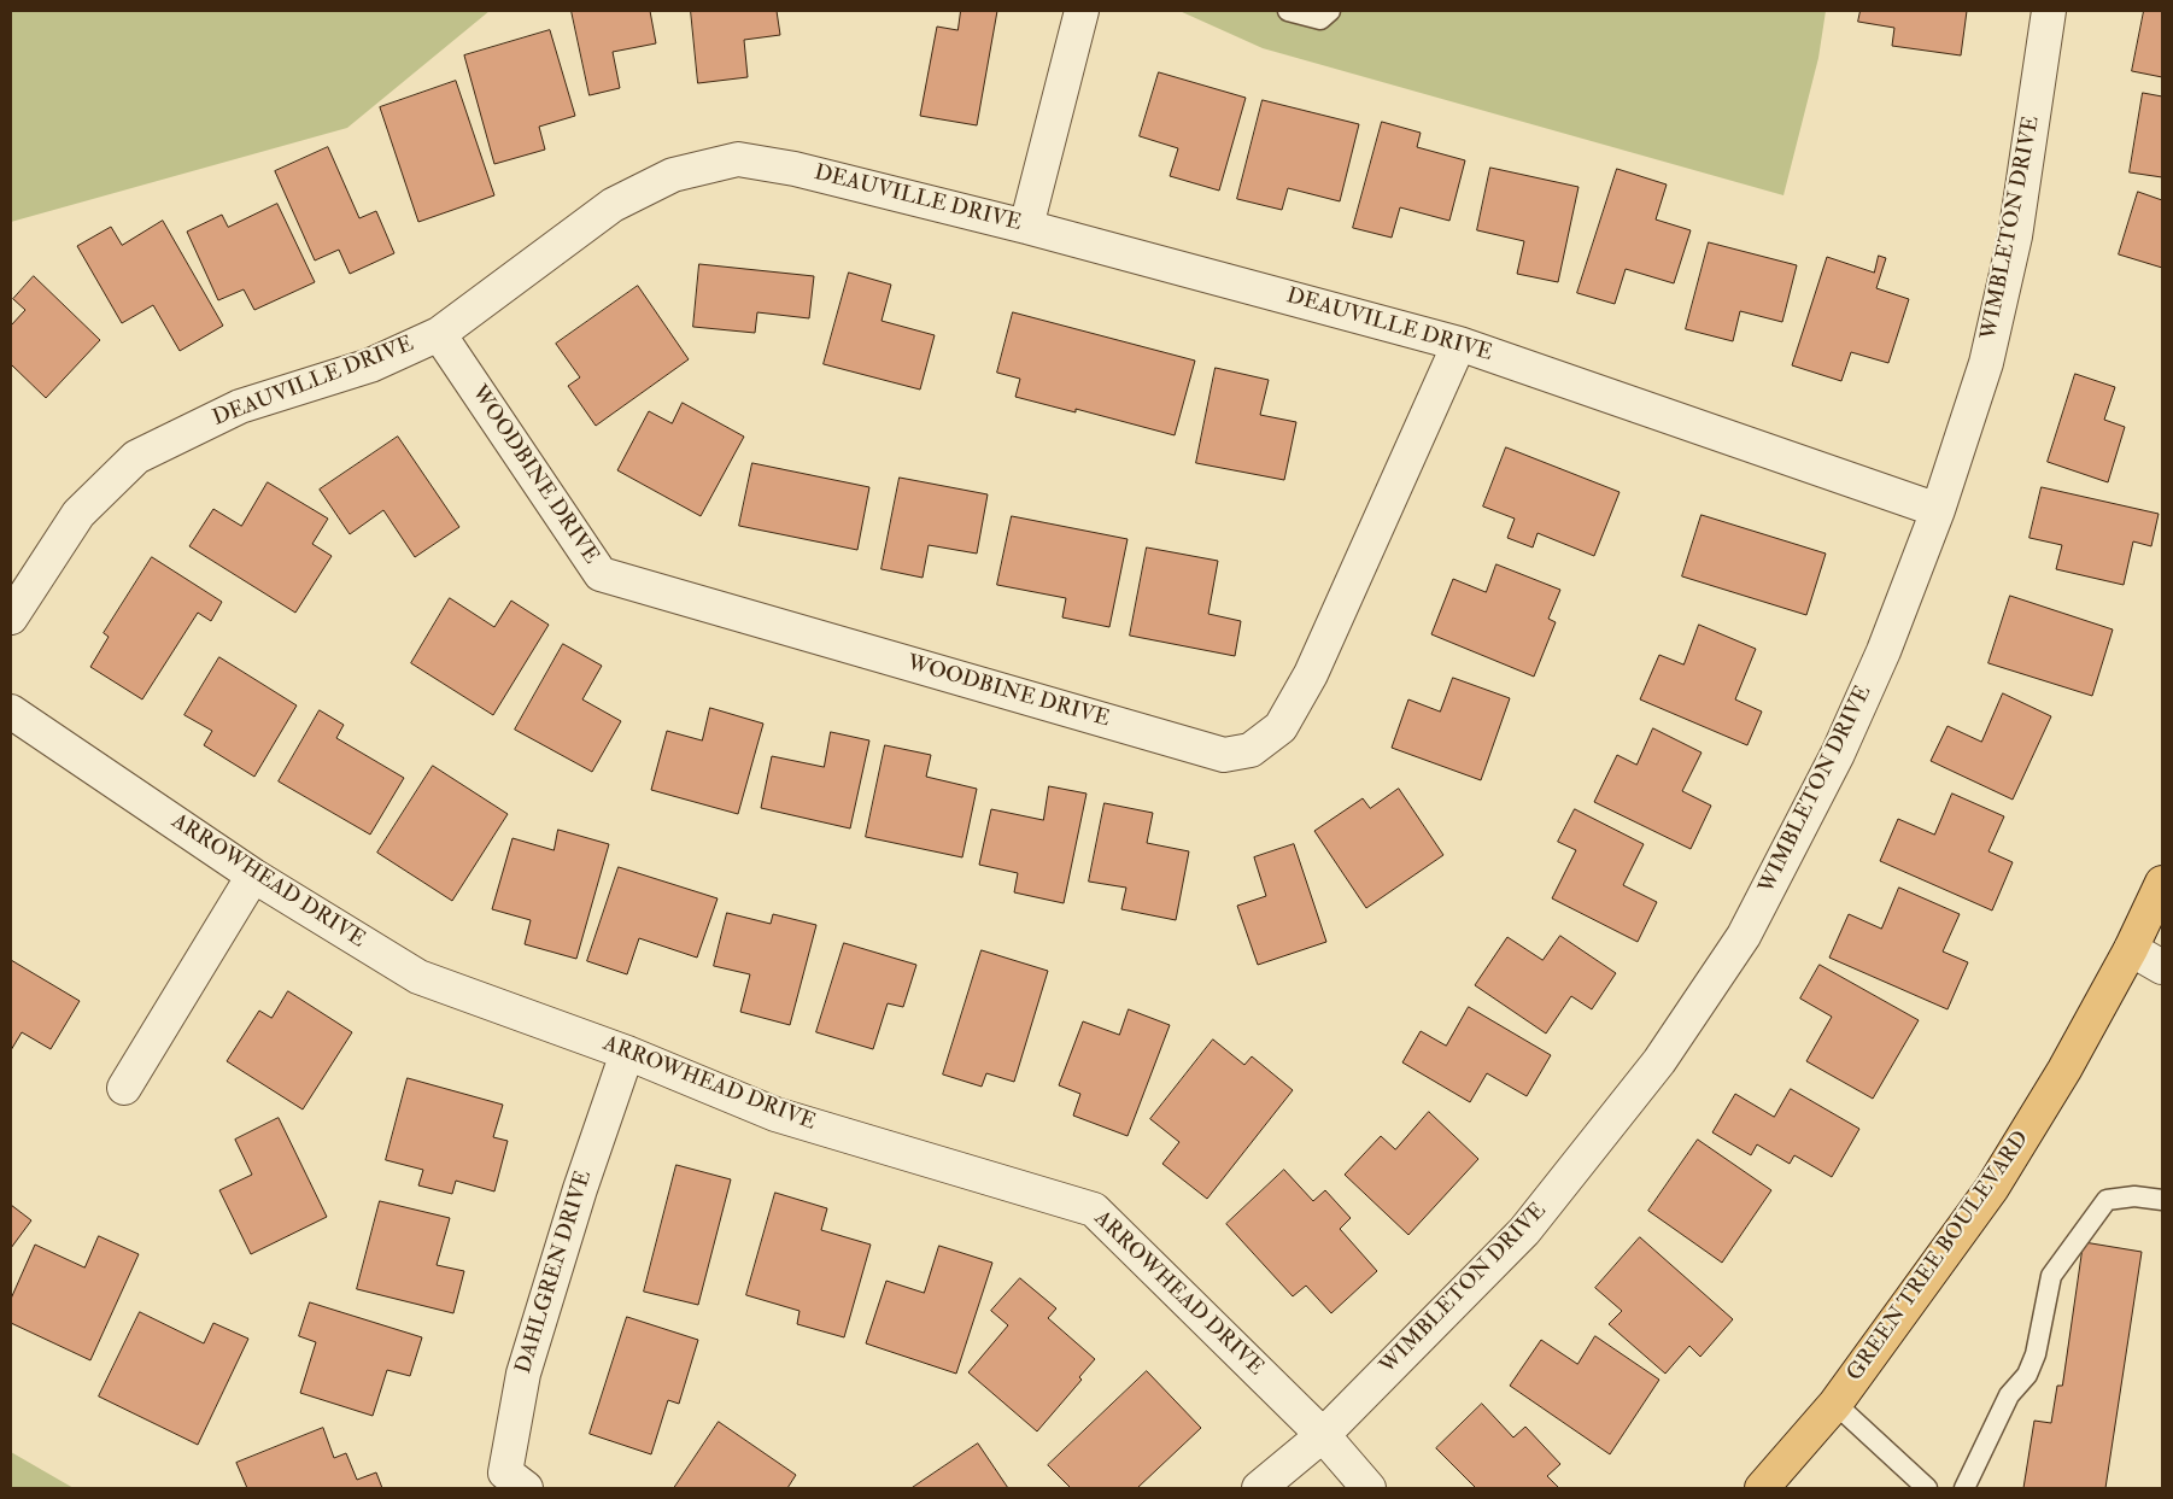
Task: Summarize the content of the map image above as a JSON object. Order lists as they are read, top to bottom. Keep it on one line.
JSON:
{"streets":{"main road":["GREEN TREE BOULEVARD"],"street":["DEAUVILLE DRIVE","WIMBLETON DRIVE","WOODBINE DRIVE","ARROWHEAD DRIVE","DAHLGREN DRIVE"]},"crossings":[["DEAUVILLE DRIVE","WIMBLETON DRIVE"],["DEAUVILLE DRIVE","WOODBINE DRIVE"],["WIMBLETON DRIVE","ARROWHEAD DRIVE"],["ARROWHEAD DRIVE","DAHLGREN DRIVE"]]}
